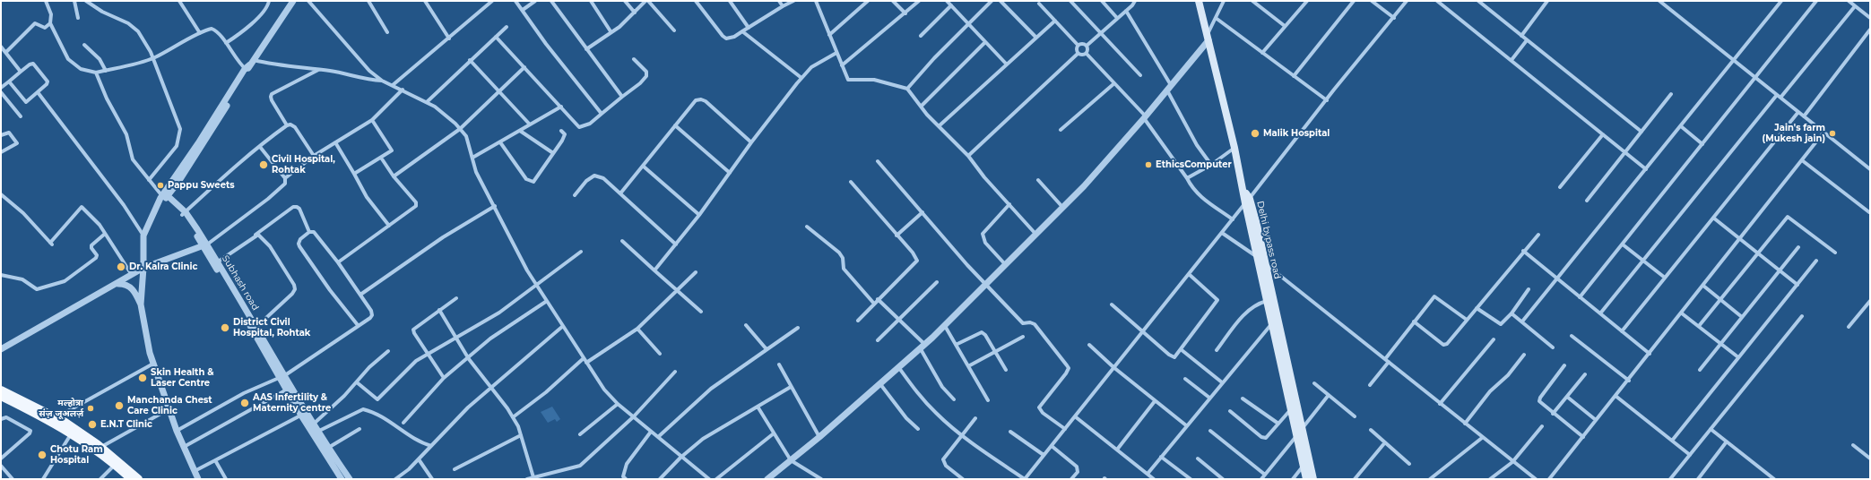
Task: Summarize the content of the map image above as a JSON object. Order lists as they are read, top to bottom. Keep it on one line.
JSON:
{"streets":{"main road":["Delhi bypass road"],"street":["Subhash road"]},"places":["Malik Hospital","Jain's farm (Mukesh jain)","Civil Hospital, Rohtak","EthicsComputer","Pappu Sweets","Dr. Kalra Clinic","District Civil Hospital, Rohtak","Skin Health & Laser Centre","AAS Infertility & Maternity centre","Manchanda Chest Care Clinic","मल्होत्रा संज़ जूअलर्ज़","E.N.T Clinic","Chotu Ram Hospital"]}
